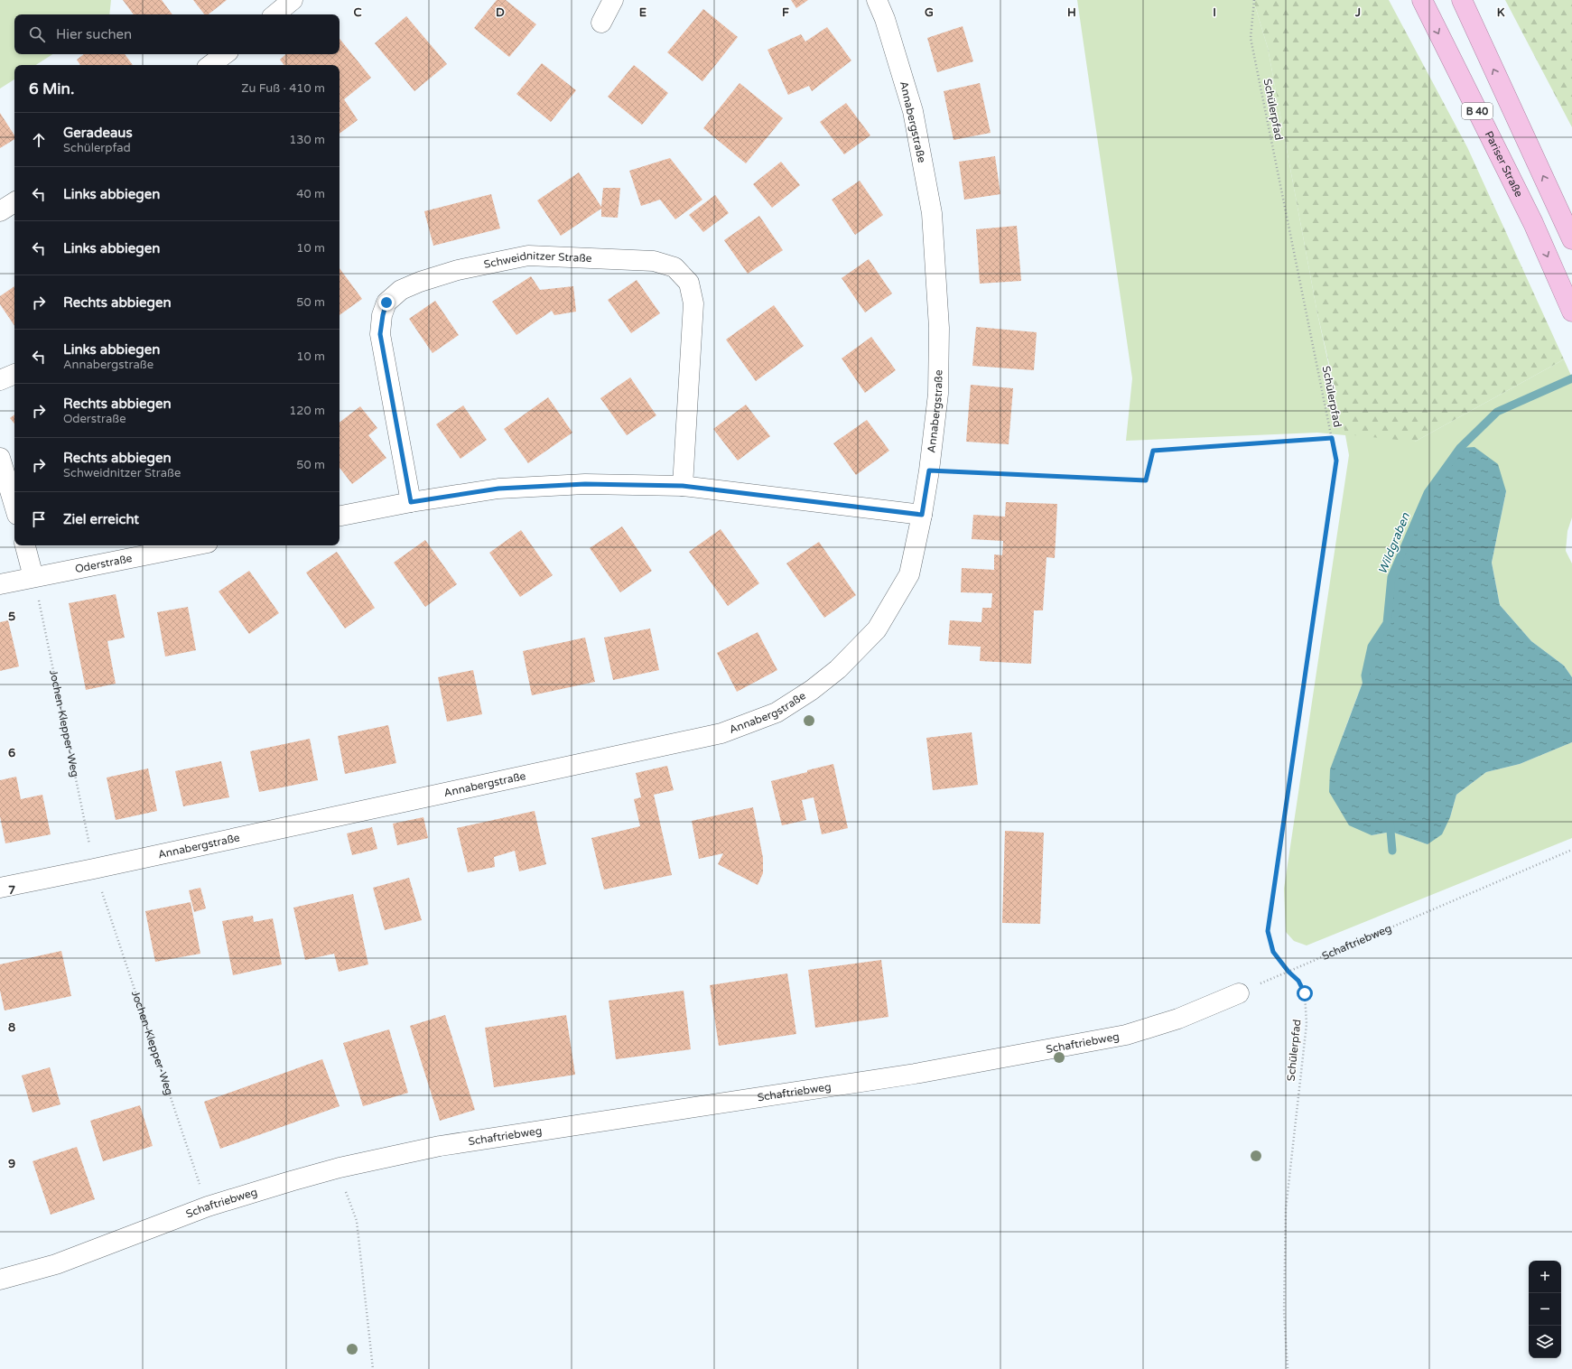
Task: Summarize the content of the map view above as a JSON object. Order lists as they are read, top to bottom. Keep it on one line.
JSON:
{"streets":{"highway":["B 40","Pariser Straße"],"street":["Annabergstraße","Schweidnitzer Straße","Oderstraße","Schaftriebweg"],"path":["Schülerpfad","Jochen-Klepper-Weg"]},"crossings":[["Schülerpfad","Schaftriebweg"],["Jochen-Klepper-Weg","Schaftriebweg"]],"water":["Wildgraben"],"page":{"search":"Hier suchen","heading":["6 Min.","Zu Fuß · 410 m"],"list":[["Geradeaus","Schülerpfad","130 m"],["Links abbiegen","40 m"],["Links abbiegen","10 m"],["Rechts abbiegen","50 m"],["Links abbiegen","Annabergstraße","10 m"],["Rechts abbiegen","Oderstraße","120 m"],["Rechts abbiegen","Schweidnitzer Straße","50 m"],"Ziel erreicht"],"map_buttons":["+","−"]},"grid":{"columns":["C","D","E","F","G","H","I","J","K"],"rows":["5","6","7","8","9"]}}
